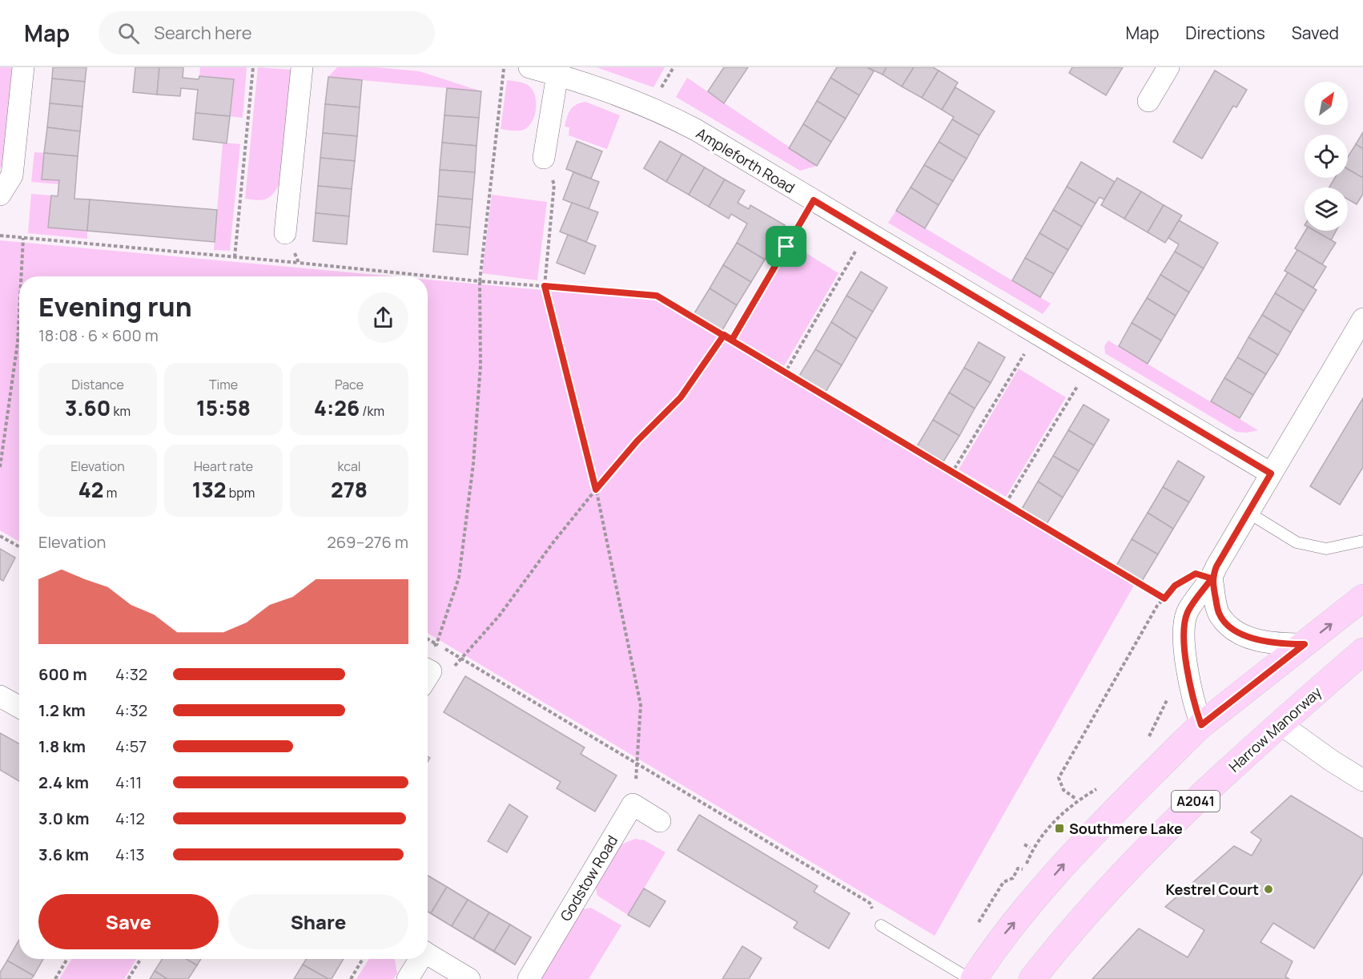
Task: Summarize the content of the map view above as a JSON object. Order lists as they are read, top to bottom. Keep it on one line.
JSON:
{"streets":{"main road":["Harrow Manorway","A2041"],"street":["Ampleforth Road","Godstow Road"]},"places":{"transit":["Southmere Lake"],"other":["Kestrel Court"]},"north":"top right","page":{"header":"Map","search":"Search here","nav":["Map","Directions","Saved"],"heading":["Evening run","18:08 · 6 × 600 m"],"stats":[["Distance","3.60 km"],["Time","15:58"],["Pace","4:26 /km"],["Elevation","42 m"],["Heart rate","132 bpm"],["kcal","278"]],"chart":["Elevation","269–276 m"],"list":[{"name":"600 m","note":"4:32"},{"name":"1.2 km","note":"4:32"},{"name":"1.8 km","note":"4:57"},{"name":"2.4 km","note":"4:11"},{"name":"3.0 km","note":"4:12"},{"name":"3.6 km","note":"4:13"}],"buttons":["Save","Share"]}}
